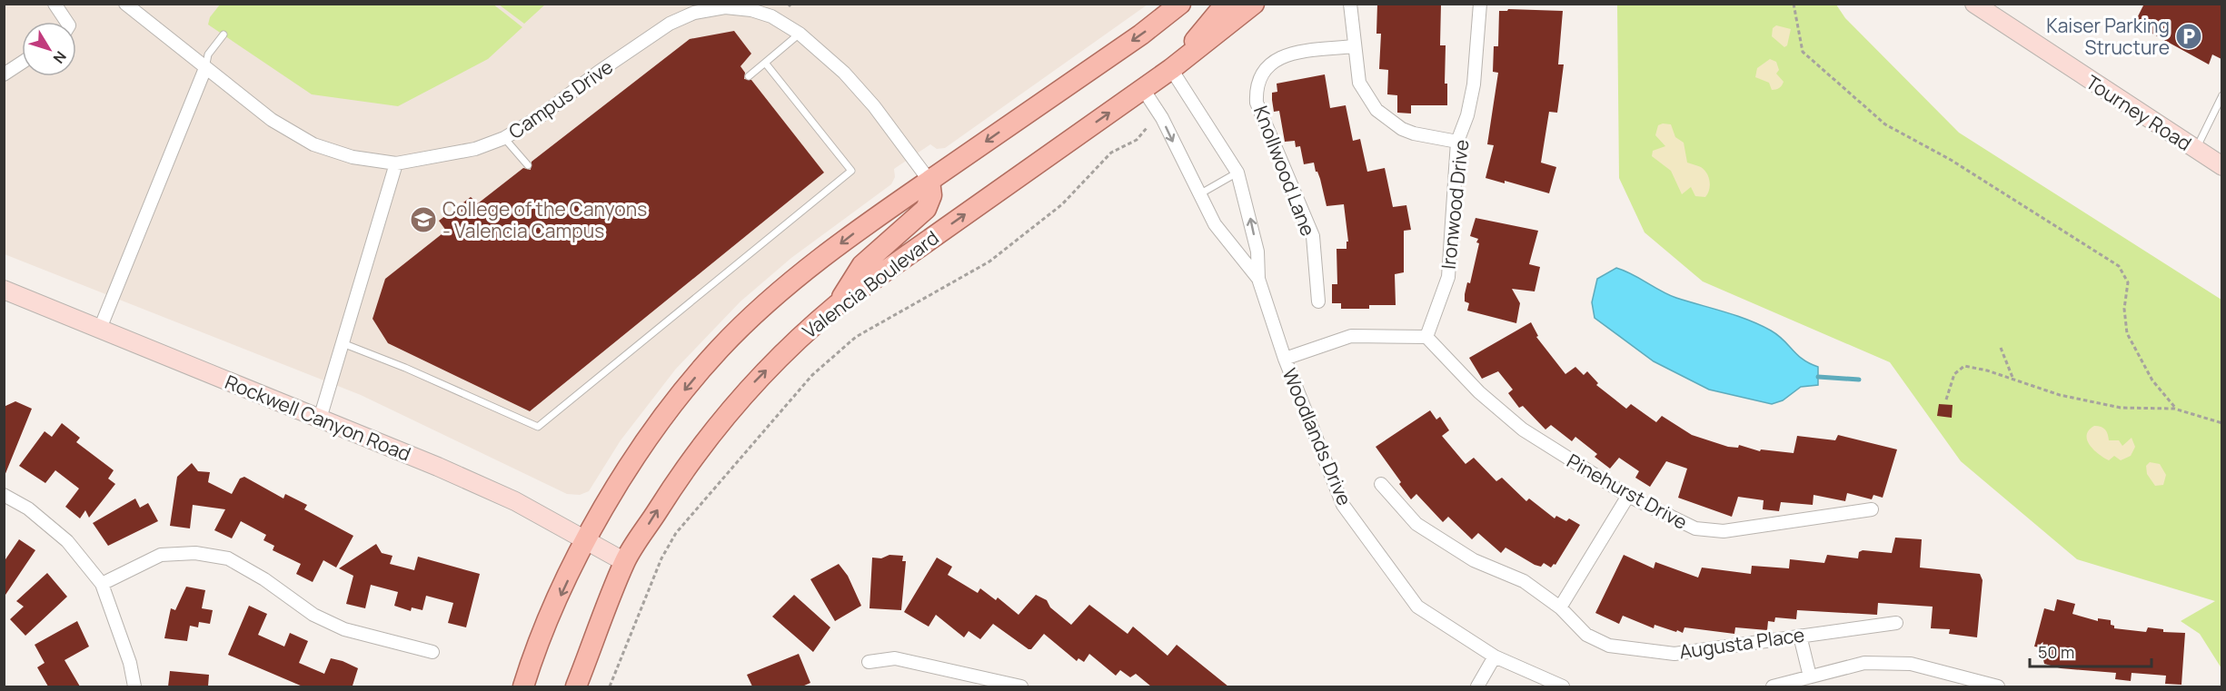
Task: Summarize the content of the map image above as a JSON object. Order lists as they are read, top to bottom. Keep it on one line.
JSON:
{"streets":{"main road":["Valencia Boulevard"],"street":["Campus Drive","Tourney Road","Knollwood Lane","Ironwood Drive","Rockwell Canyon Road","Woodlands Drive","Pinehurst Drive","Augusta Place"]},"crossings":[["Ironwood Drive","Pinehurst Drive"],["Valencia Boulevard","Rockwell Canyon Road"],["Valencia Boulevard","Woodlands Drive"]],"places":{"parking":["Kaiser Parking Structure"],"school or university":["College of the Canyons - Valencia Campus"]},"scale_bar":"50 m","north":"bottom right"}
